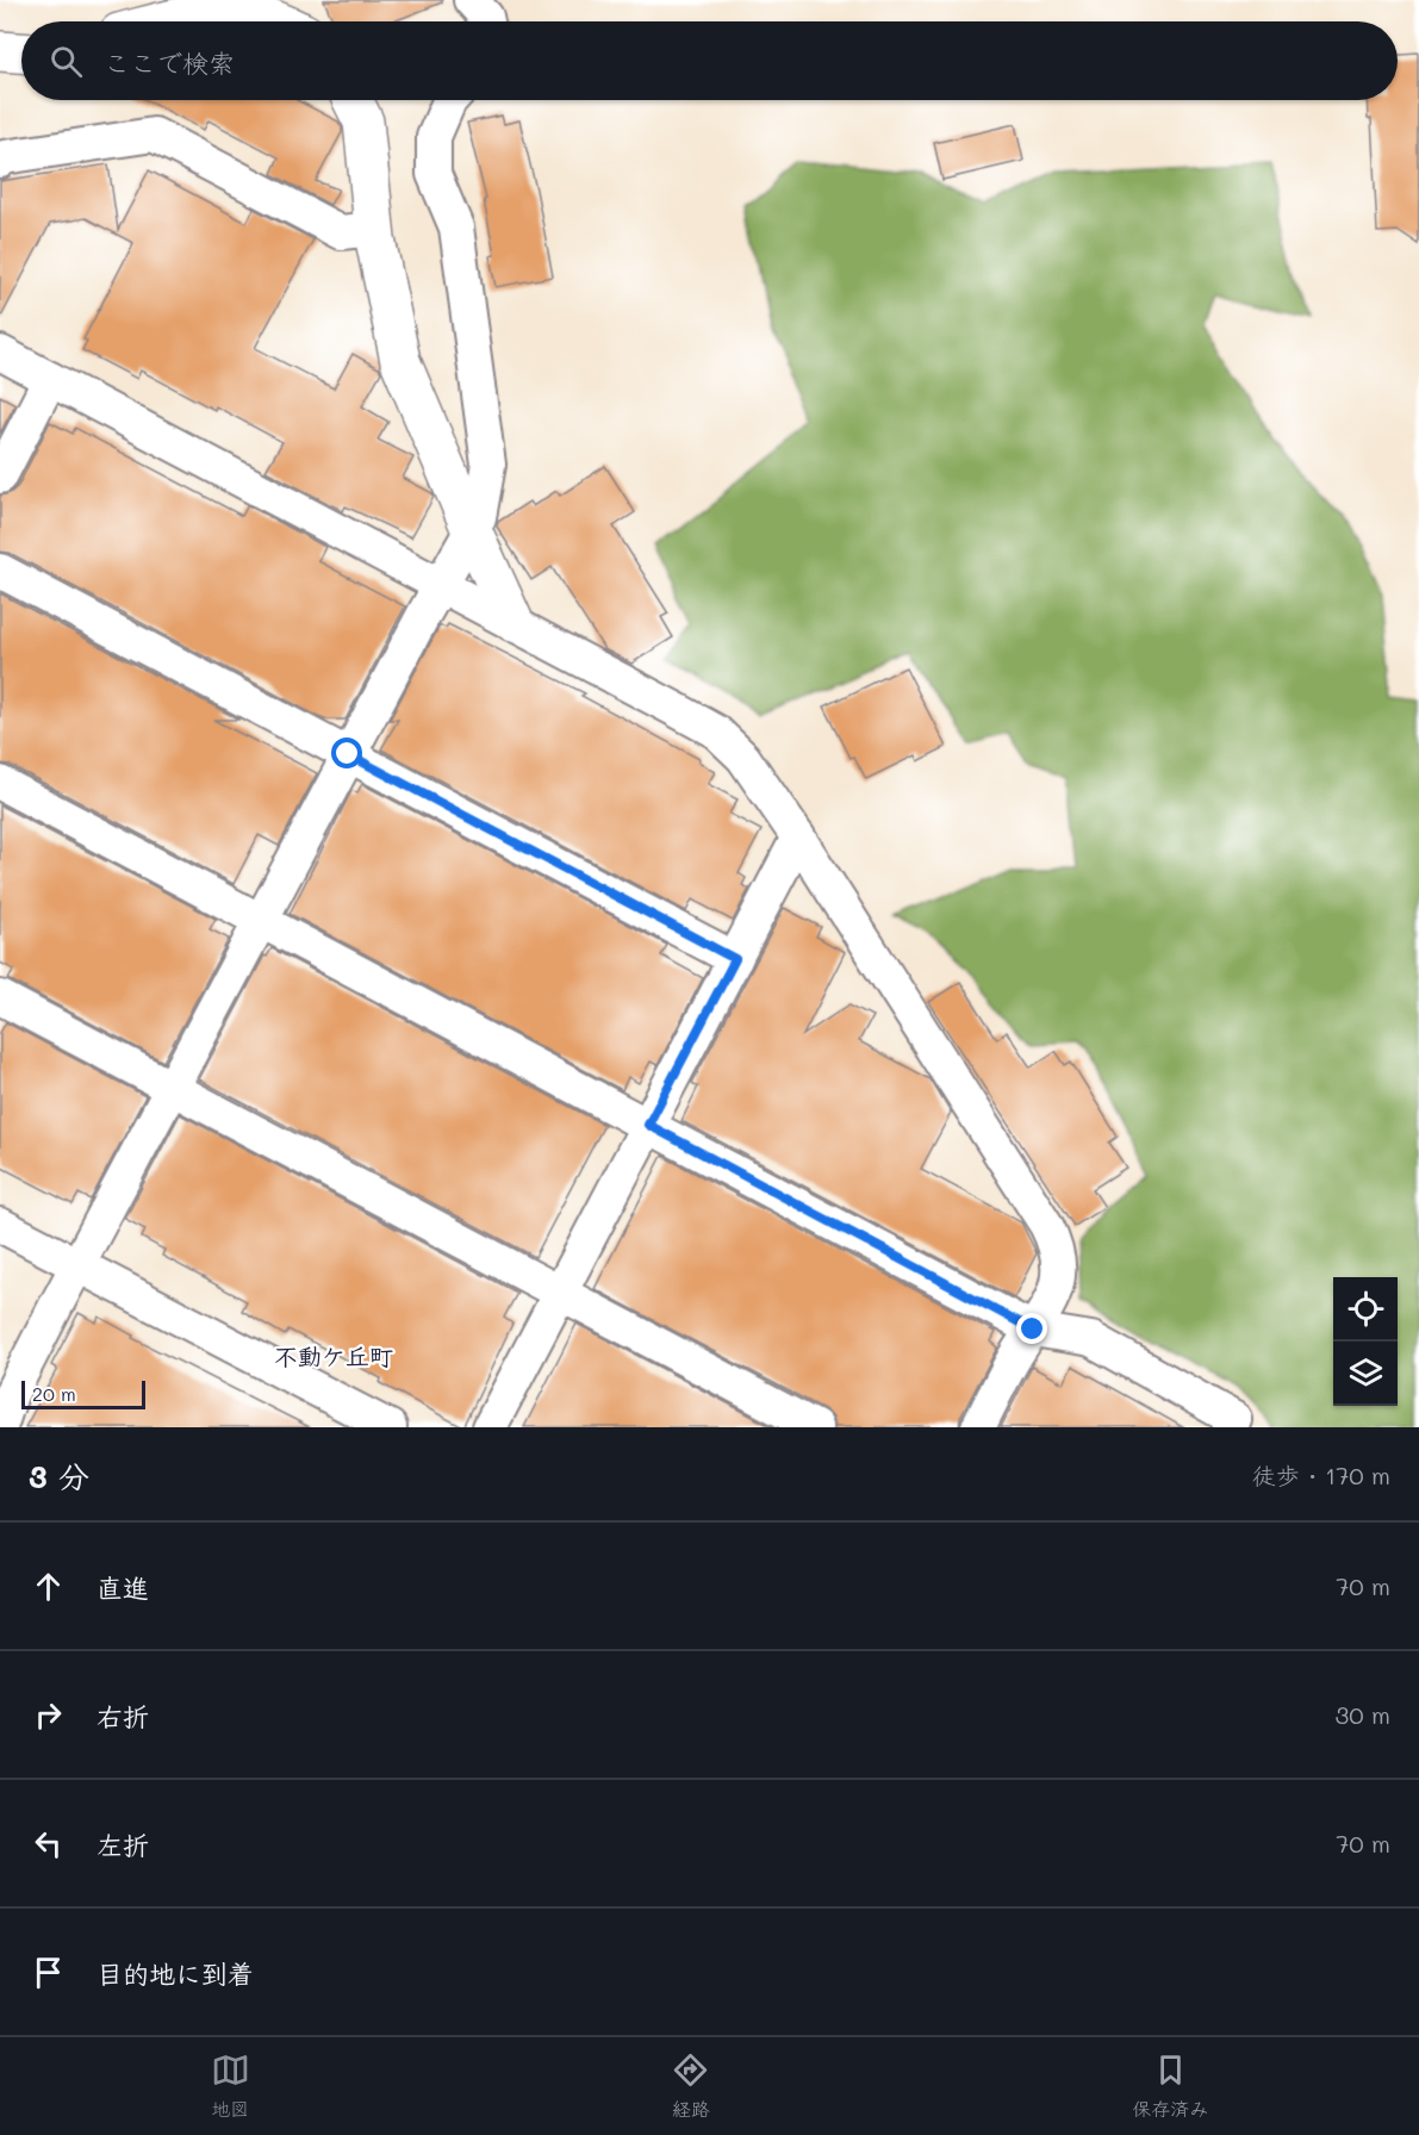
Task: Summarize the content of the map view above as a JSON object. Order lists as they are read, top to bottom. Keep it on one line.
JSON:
{"districts":["不動ケ丘町"],"scale_bar":"20 m","page":{"search":"ここで検索","scale":"20 m","heading":["3 分","徒歩 · 170 m"],"list":[["直進","70 m"],["右折","30 m"],["左折","70 m"],"目的地に到着"],"nav":["地図","経路","保存済み"]}}
